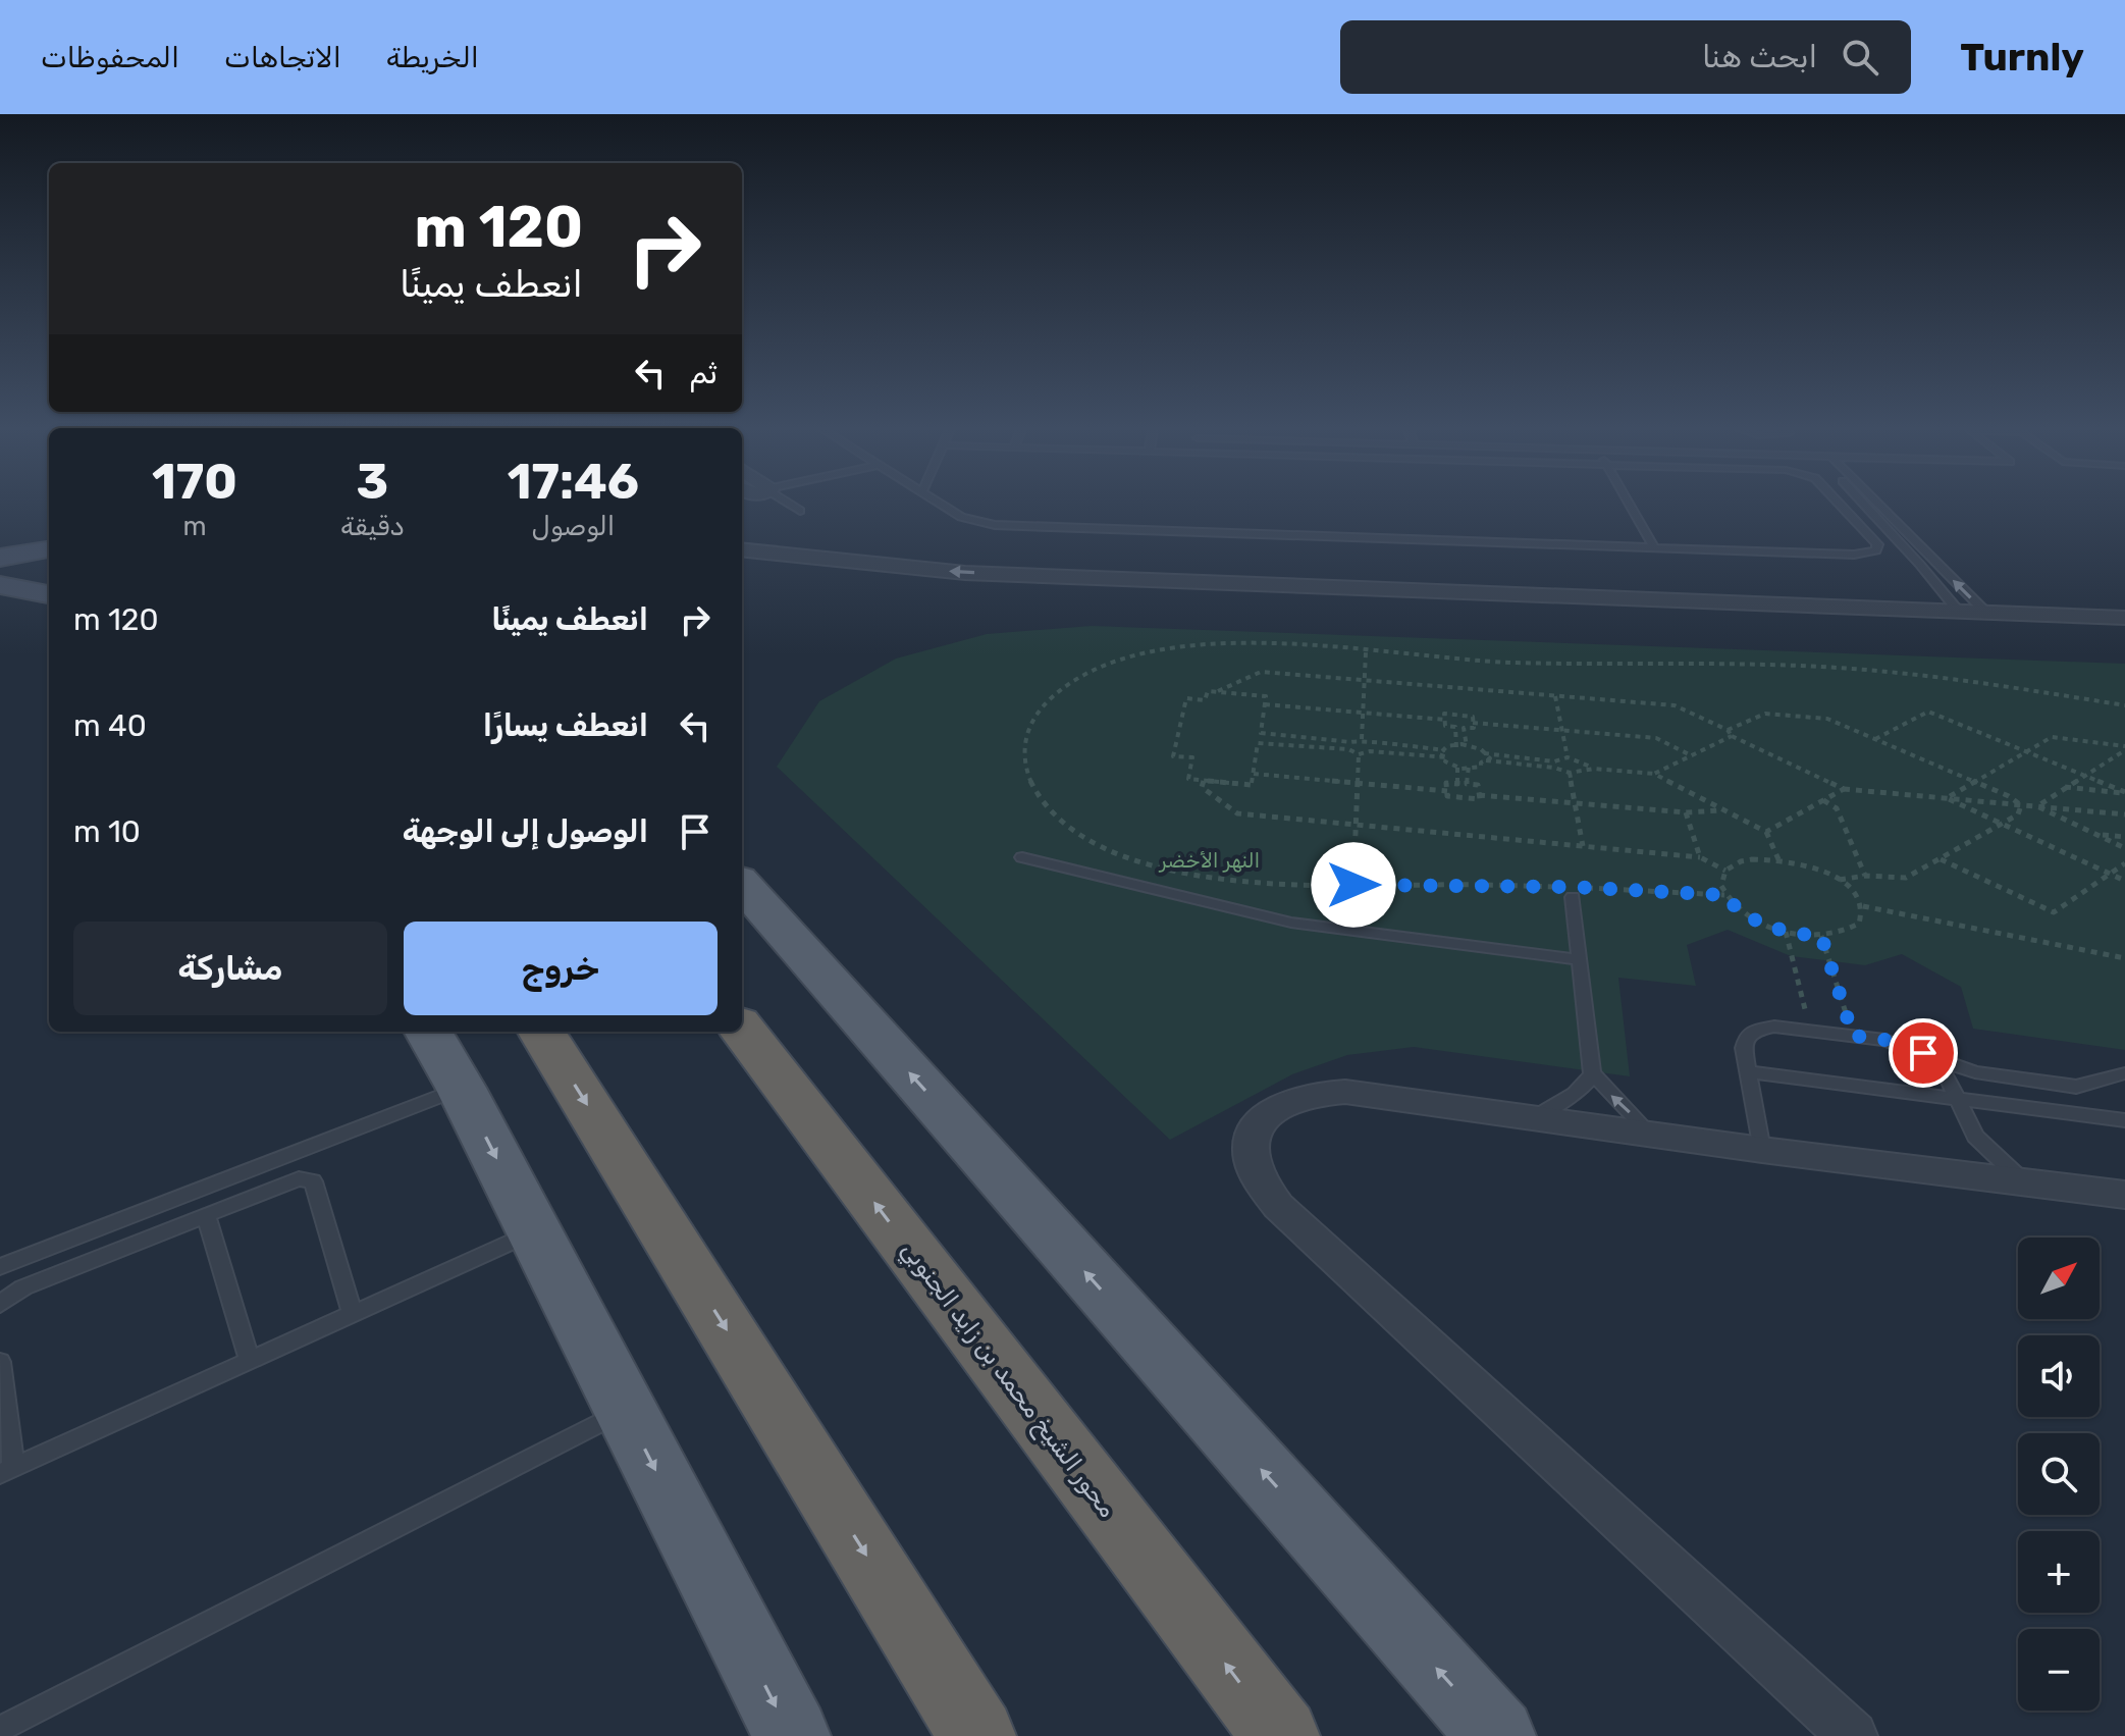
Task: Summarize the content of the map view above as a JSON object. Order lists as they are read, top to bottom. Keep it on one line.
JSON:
{"streets":{"highway":["محور الشيخ محمد بن زايد الجنوبي"]},"parks":["النهر الأخضر"],"north":"top right","page":{"header":"Turnly","search":"ابحث هنا","nav":["الخريطة","الاتجاهات","المحفوظات"],"turn":["120 m","انعطف يمينًا"],"then":"ثم","eta":["17:46","الوصول","3","دقيقة","170","m"],"list":[{"name":"انعطف يمينًا","value":"120 m"},{"name":"انعطف يسارًا","value":"40 m"},{"name":"الوصول إلى الوجهة","value":"10 m"}],"buttons":["خروج","مشاركة"],"map_buttons":["+","−"]}}
